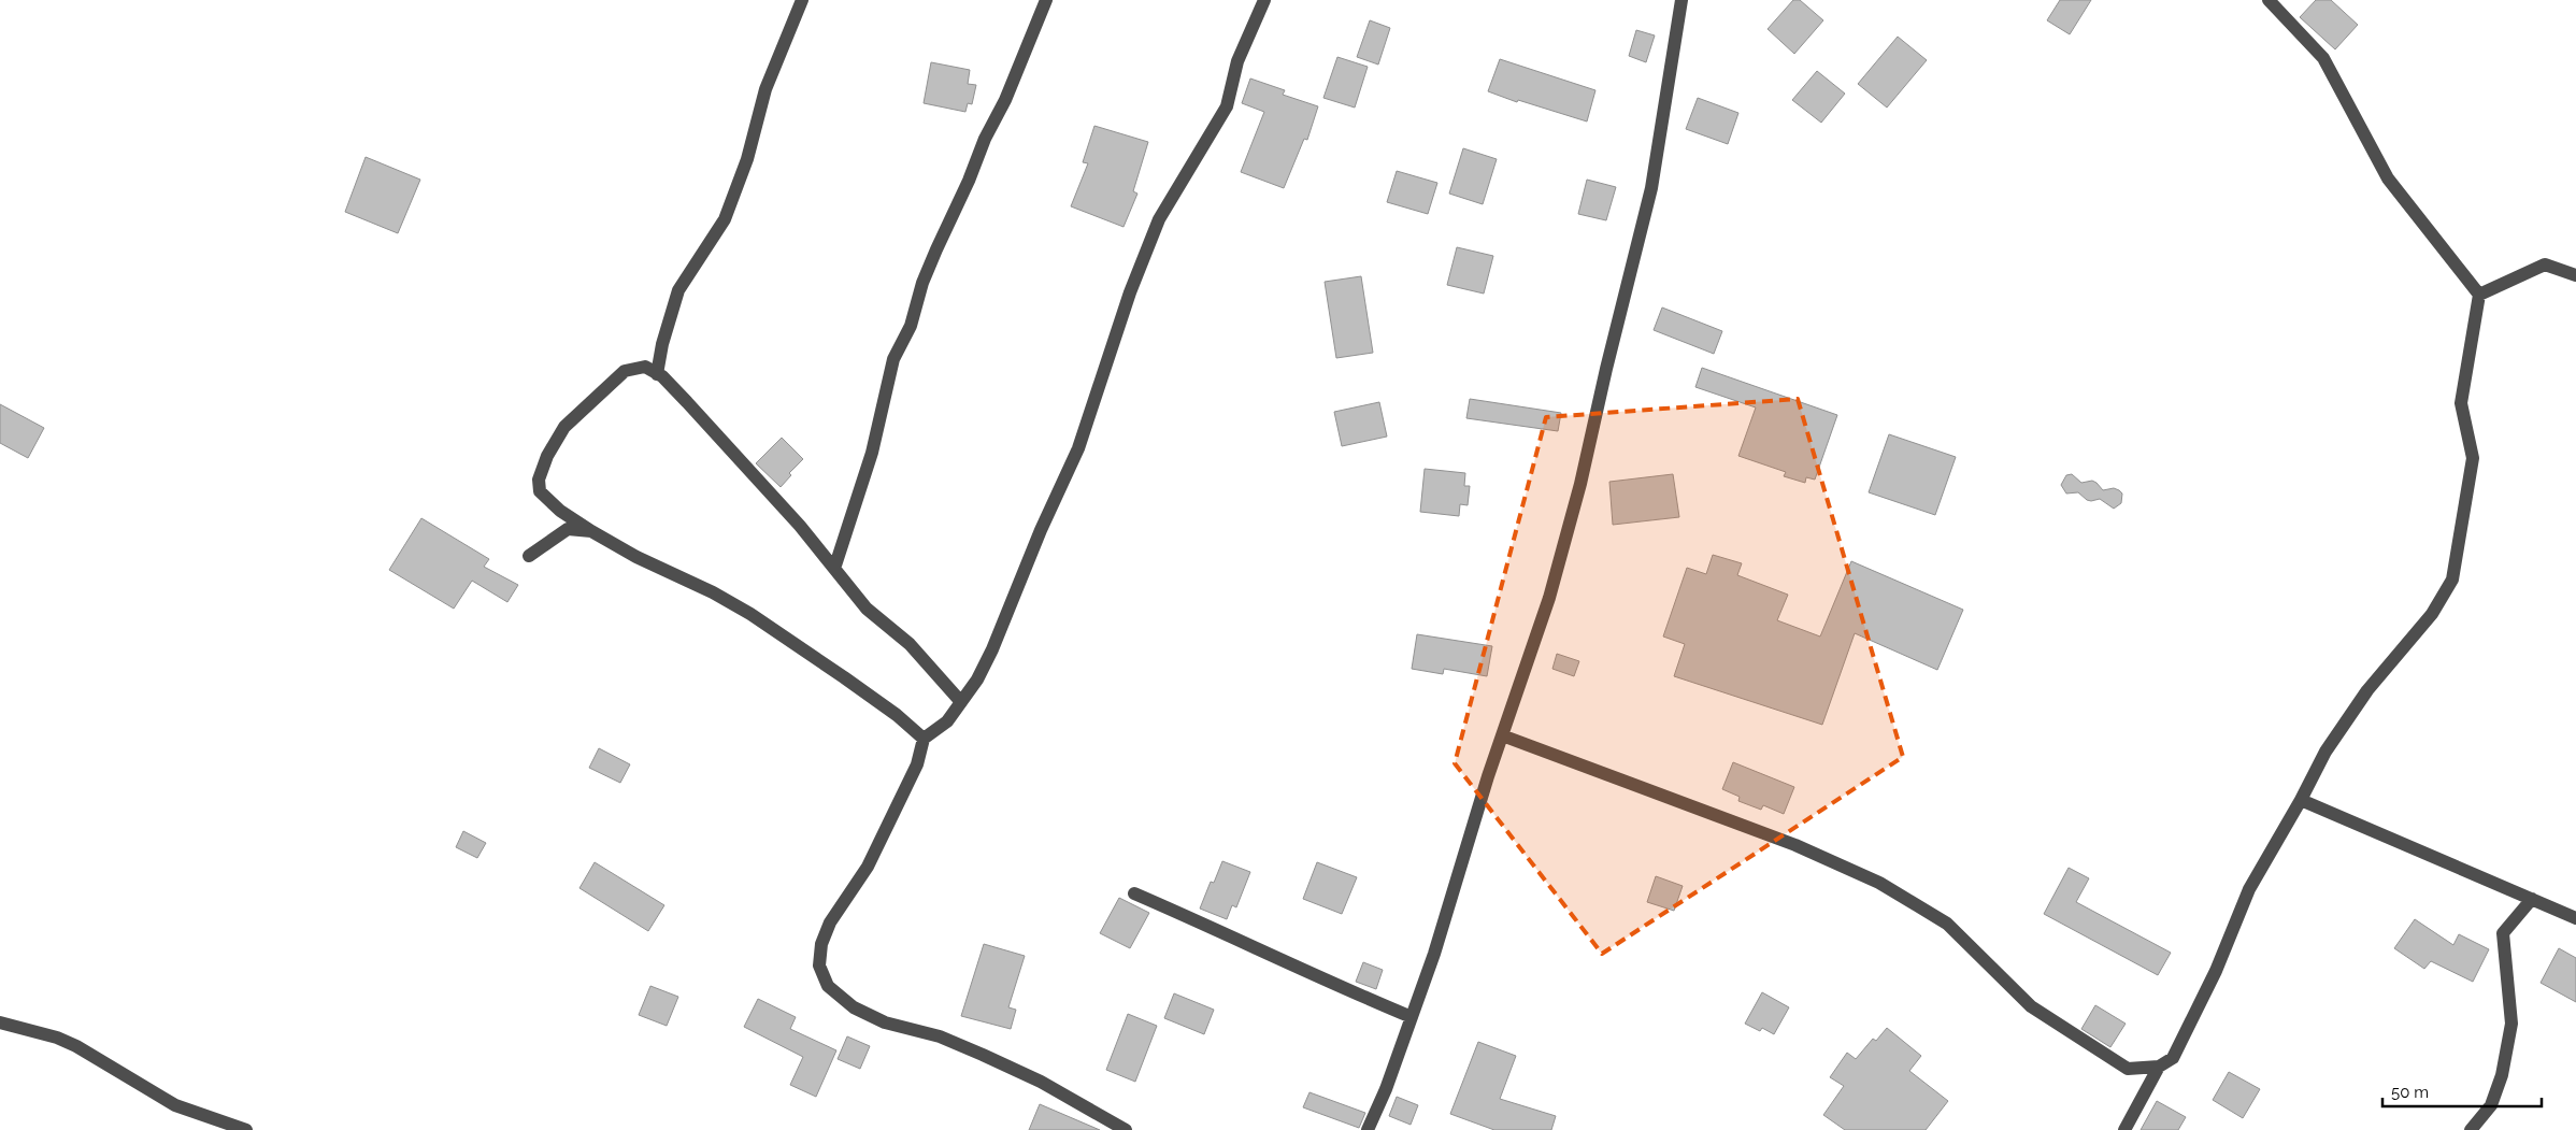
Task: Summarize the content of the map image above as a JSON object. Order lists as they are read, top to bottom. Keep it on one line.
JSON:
{"scale_bar":"50 m"}
